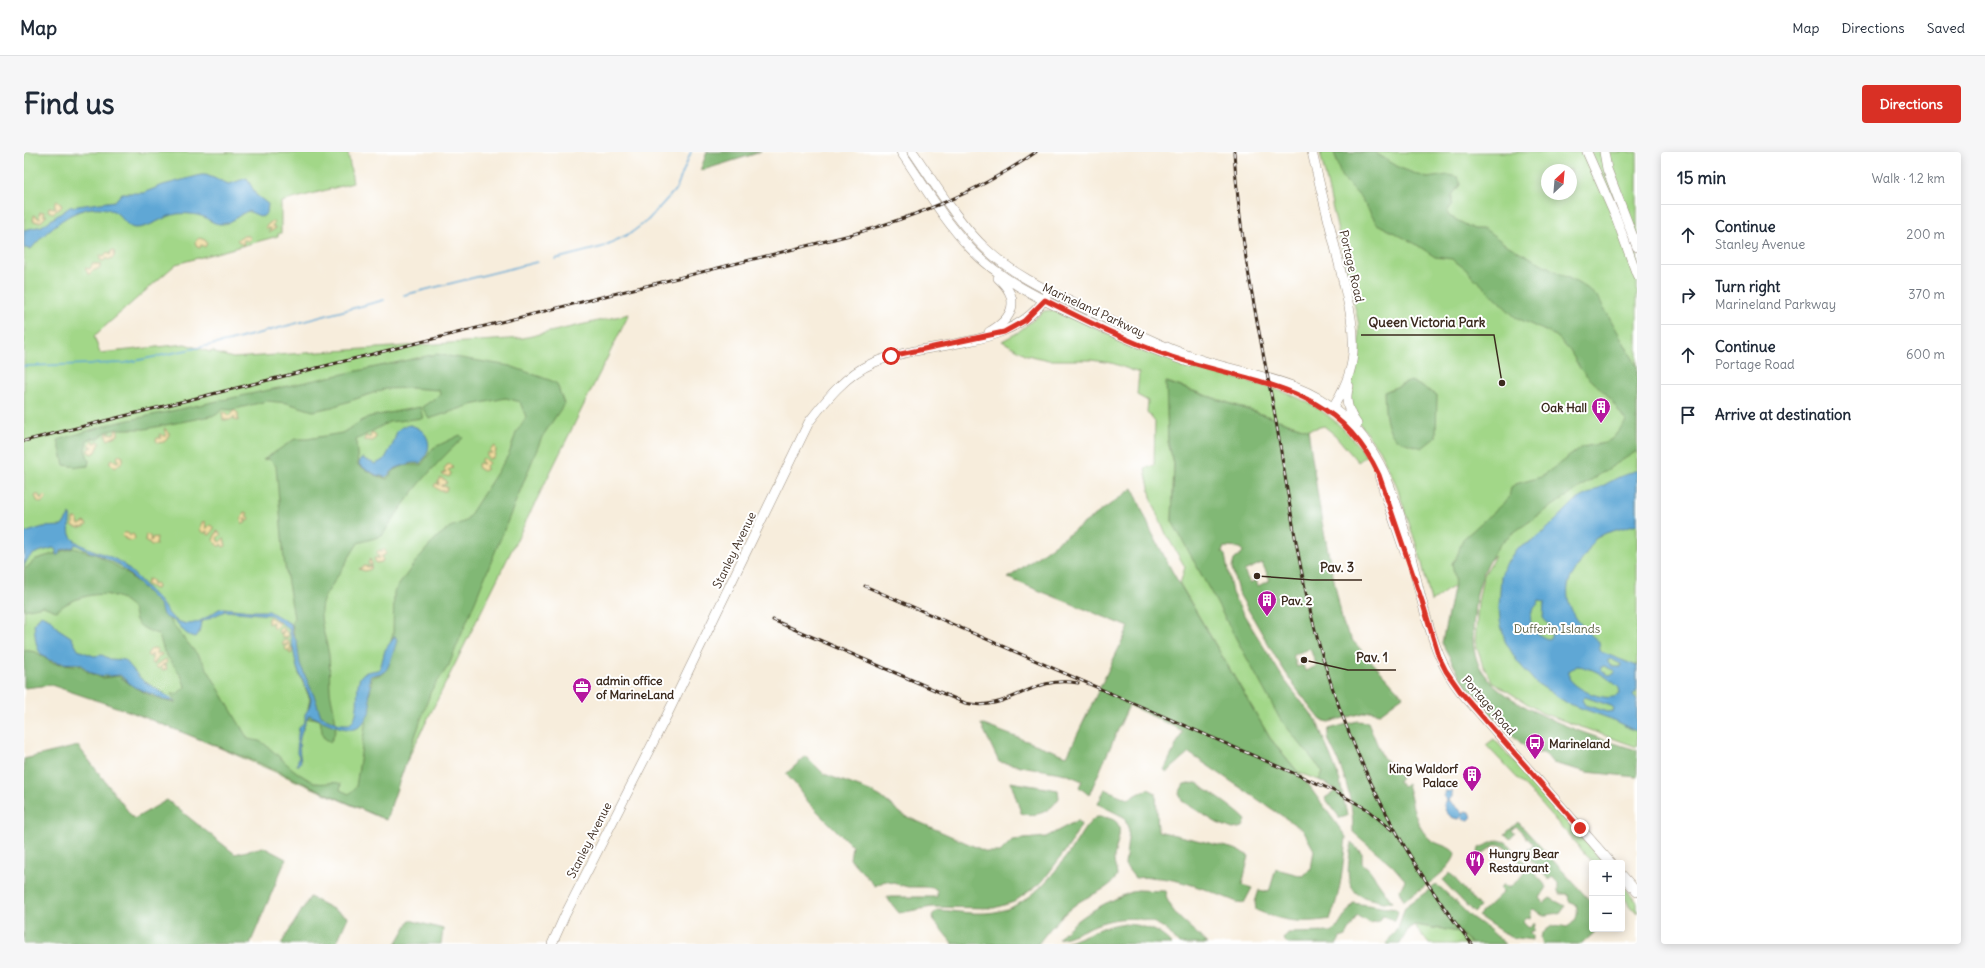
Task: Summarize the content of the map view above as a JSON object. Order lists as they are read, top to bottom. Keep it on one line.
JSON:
{"streets":{"main road":["Portage Road","Marineland Parkway","Stanley Avenue"]},"crossings":[["Portage Road","Marineland Parkway"],["Marineland Parkway","Stanley Avenue"]],"parks":["Dufferin Islands"],"places":{"other":["Queen Victoria Park","Pav. 3","Pav. 1"],"building":["Oak Hall","Pav. 2","King Waldorf Palace"],"office":["admin office of MarineLand"],"bus stop":["Marineland"],"restaurant":["Hungry Bear Restaurant"]},"north":"top right","page":{"header":"Map","nav":["Map","Directions","Saved"],"buttons":"Directions","title":"Find us","heading":["15 min","Walk · 1.2 km"],"list":[["Continue","Stanley Avenue","200 m"],["Turn right","Marineland Parkway","370 m"],["Continue","Portage Road","600 m"],"Arrive at destination"],"map_buttons":["+","−"]}}
